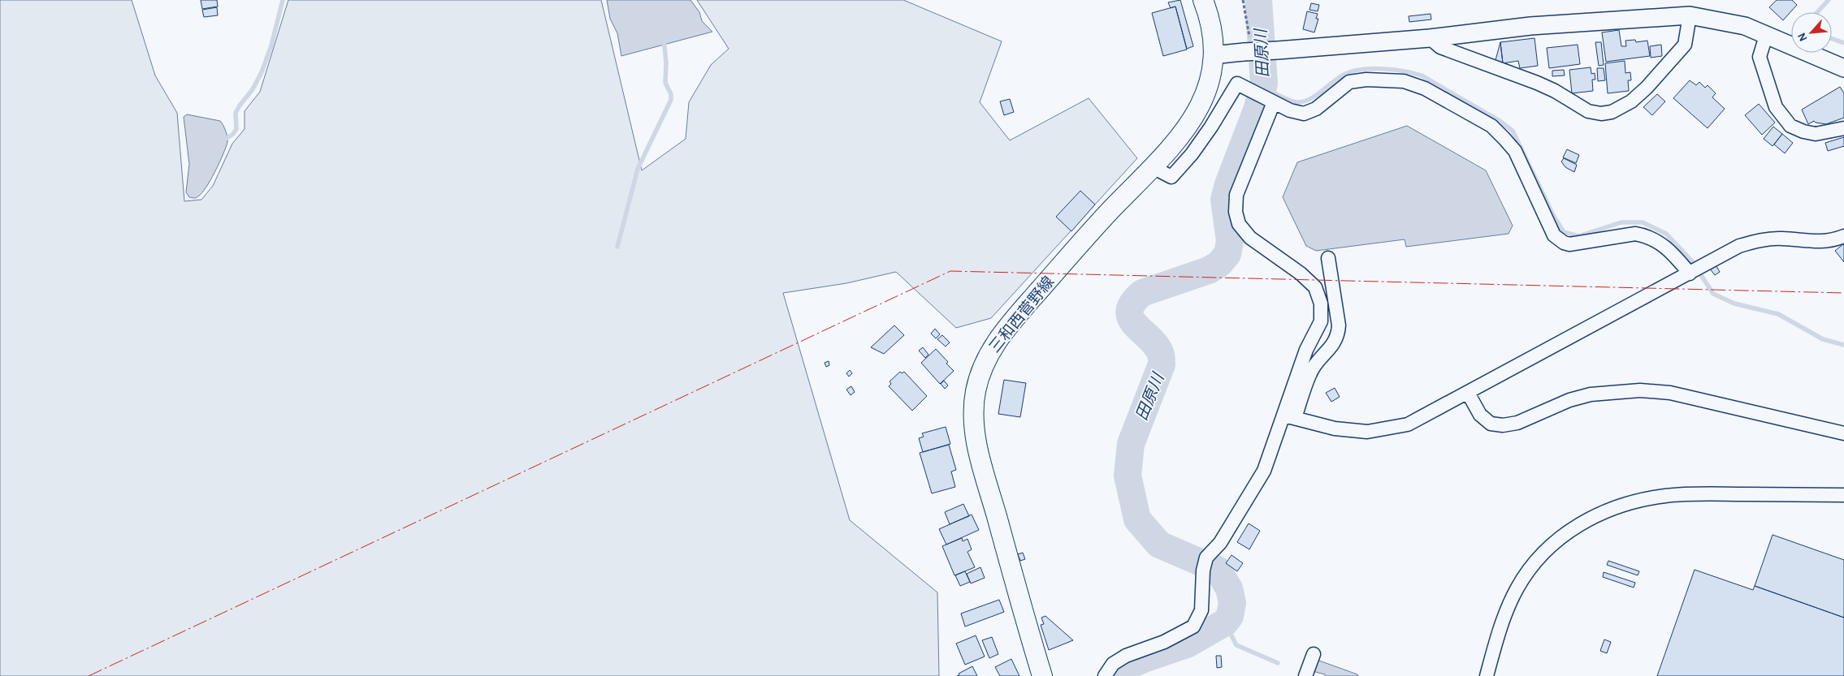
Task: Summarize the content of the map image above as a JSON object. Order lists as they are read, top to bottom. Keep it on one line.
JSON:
{"streets":{"main road":["三和西菅野線"]},"water":["田原川"],"north":"bottom left"}
